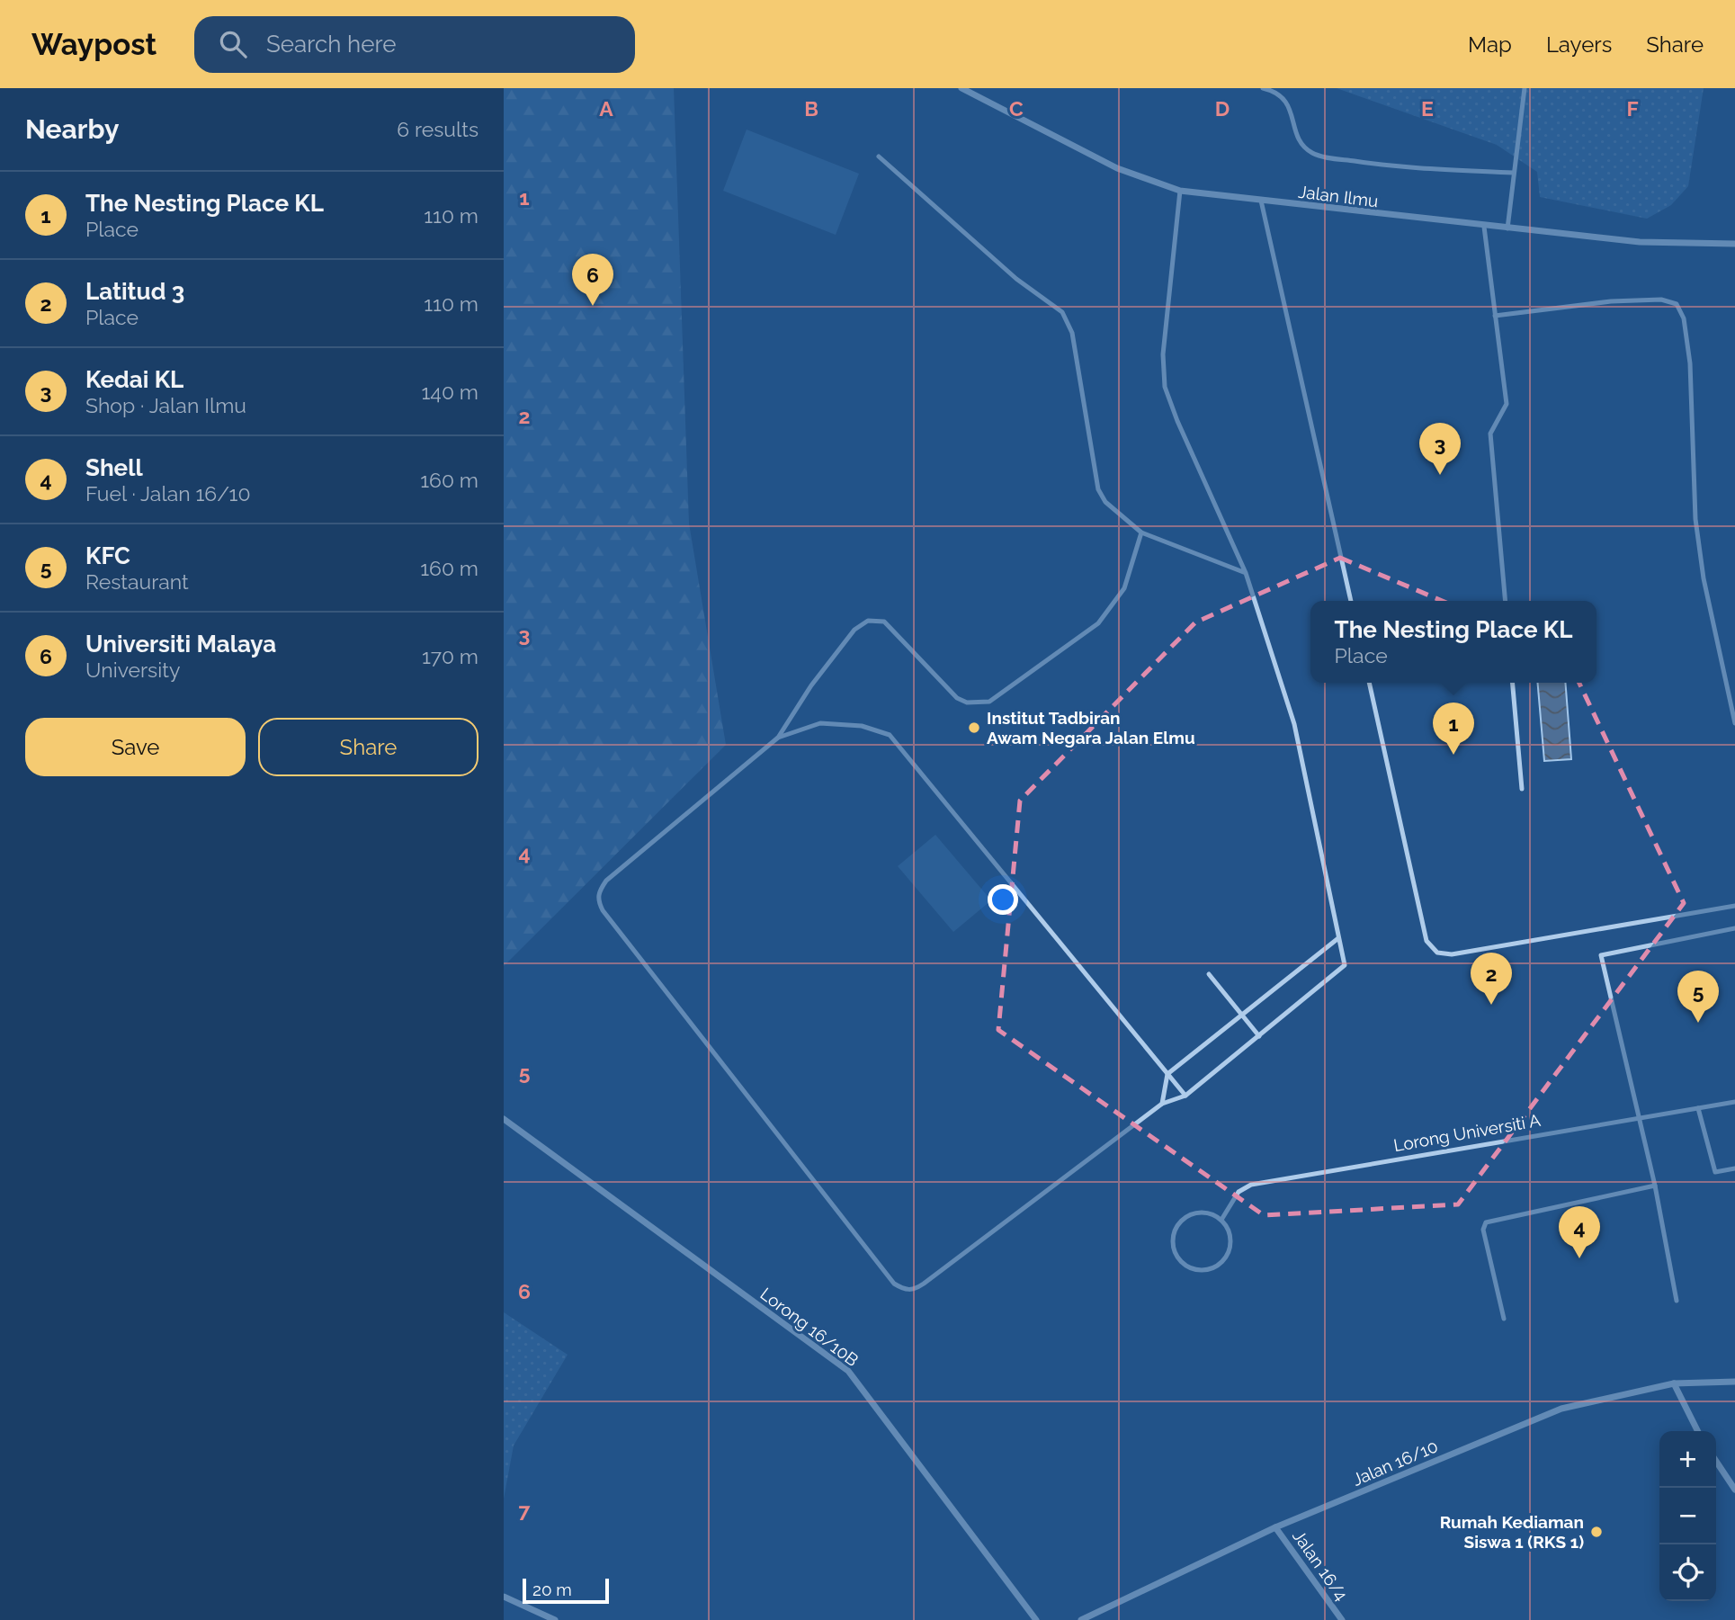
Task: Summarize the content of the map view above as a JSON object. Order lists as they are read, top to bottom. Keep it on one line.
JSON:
{"streets":{"street":["Jalan Ilmu","Lorong 16/10B","Jalan 16/10","Jalan 16/4"],"lane":["Lorong Universiti A"]},"crossings":[["Jalan 16/10","Jalan 16/4"]],"places":["Institut Tadbiran Awam Negara Jalan Elmu","Rumah Kediaman Siswa 1 (RKS 1)"],"scale_bar":"20 m","page":{"header":"Waypost","search":"Search here","nav":["Map","Layers","Share"],"heading":["Nearby","6 results"],"list":[{"mark":"1","name":"The Nesting Place KL","note":"Place","value":"110 m"},{"mark":"2","name":"Latitud 3","note":"Place","value":"110 m"},{"mark":"3","name":"Kedai KL","note":"Shop · Jalan Ilmu","value":"140 m"},{"mark":"4","name":"Shell","note":"Fuel · Jalan 16/10","value":"160 m"},{"mark":"5","name":"KFC","note":"Restaurant","value":"160 m"},{"mark":"6","name":"Universiti Malaya","note":"University","value":"170 m"}],"pins":["6","3","1","2","5","4"],"popup":["The Nesting Place KL","Place"],"buttons":["Save","Share"],"map_buttons":["+","−"],"scale":"20 m"},"grid":{"columns":["A","B","C","D","E","F"],"rows":["1","2","3","4","5","6","7"]}}
